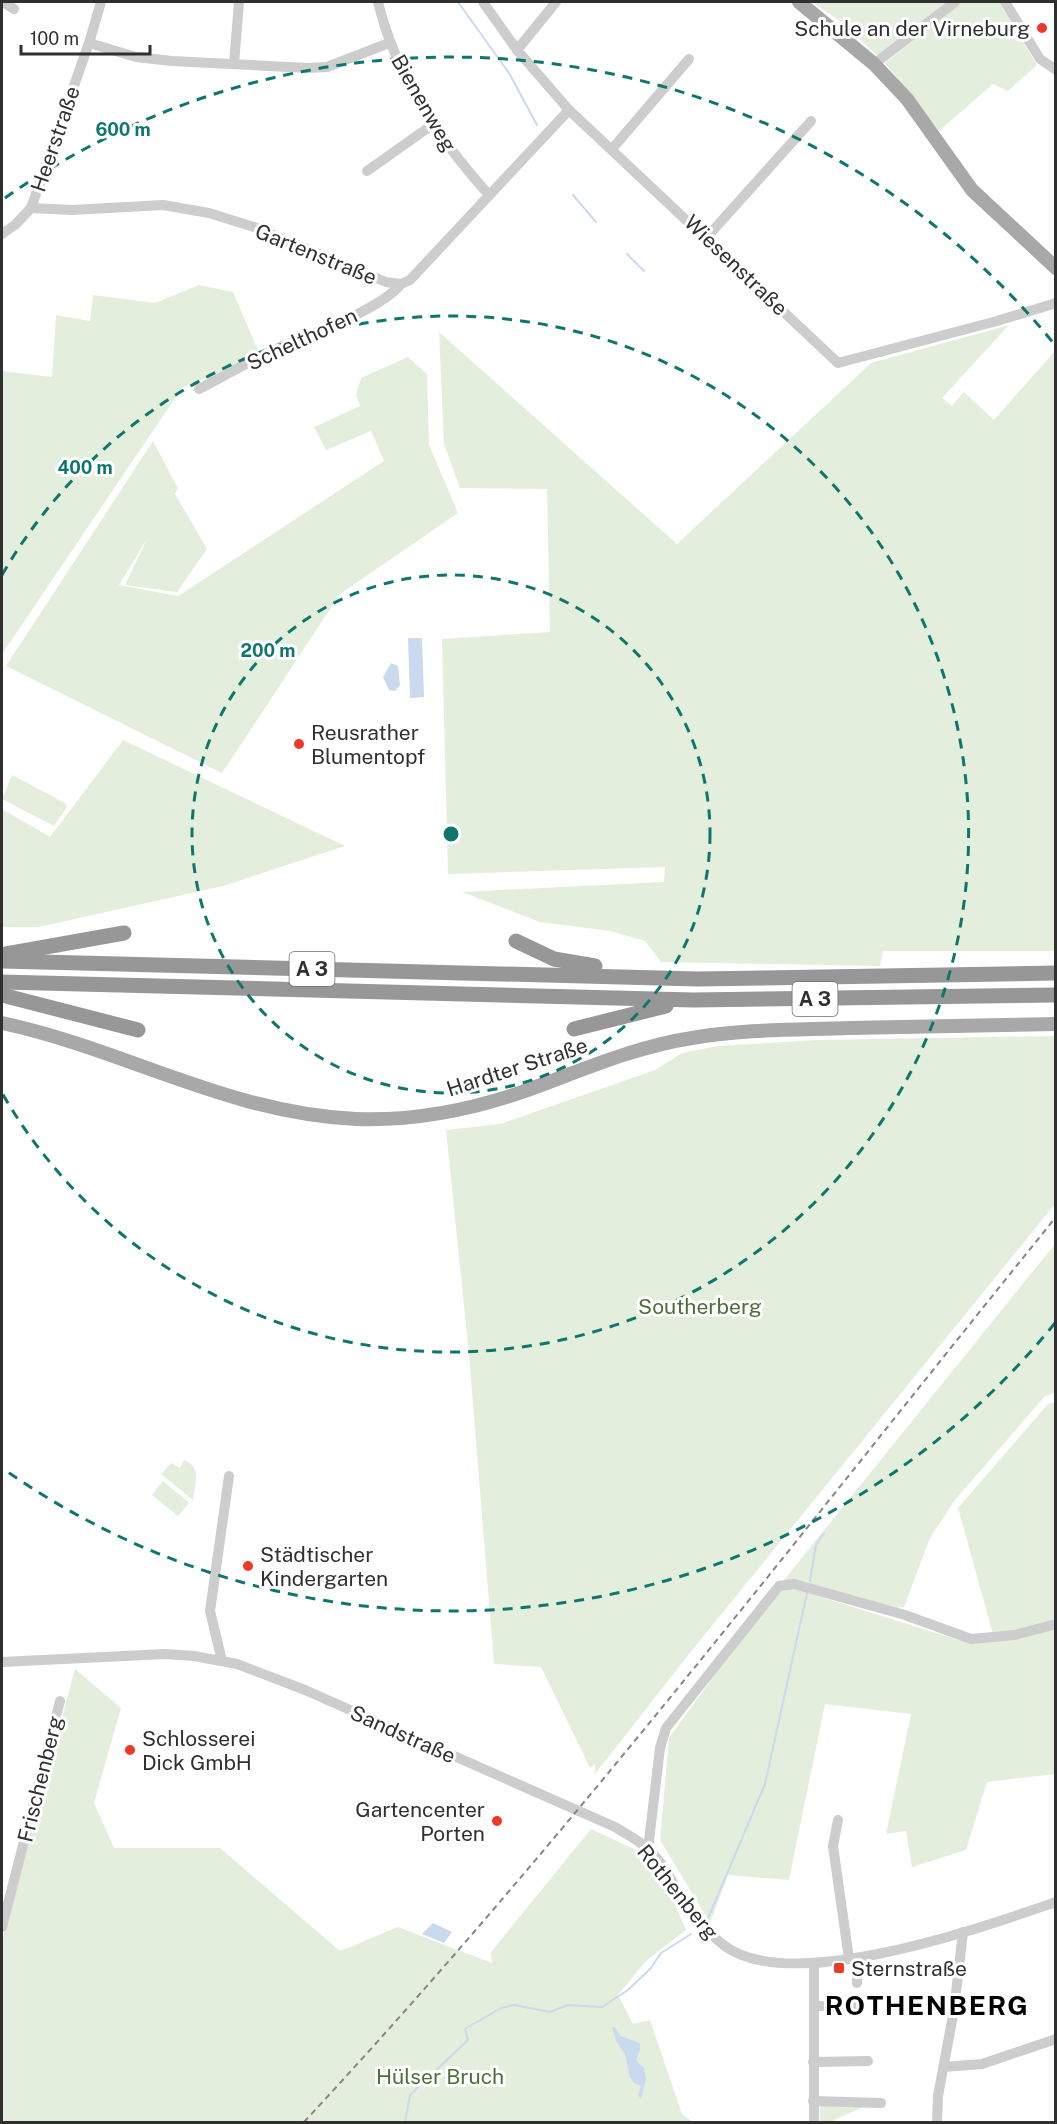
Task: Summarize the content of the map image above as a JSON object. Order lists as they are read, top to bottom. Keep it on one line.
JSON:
{"streets":{"highway":["A 3"],"main road":["Hardter Straße"],"street":["Bienenweg","Heerstraße","Gartenstraße","Wiesenstraße","Schelthofen","Sandstraße","Frischenberg","Rothenberg"]},"crossings":[["Bienenweg","Gartenstraße"],["Heerstraße","Gartenstraße"],["Gartenstraße","Wiesenstraße"],["Gartenstraße","Schelthofen"],["Sandstraße","Rothenberg"]],"districts":["ROTHENBERG"],"parks":["Southerberg","Hülser Bruch"],"places":{"other":["Schule an der Virneburg","Reusrather Blumentopf","Städtischer Kindergarten","Schlosserei Dick GmbH","Gartencenter Porten"],"transit":["Sternstraße"]},"scale_bar":"100 m","rings":["600 m","400 m","200 m"]}
